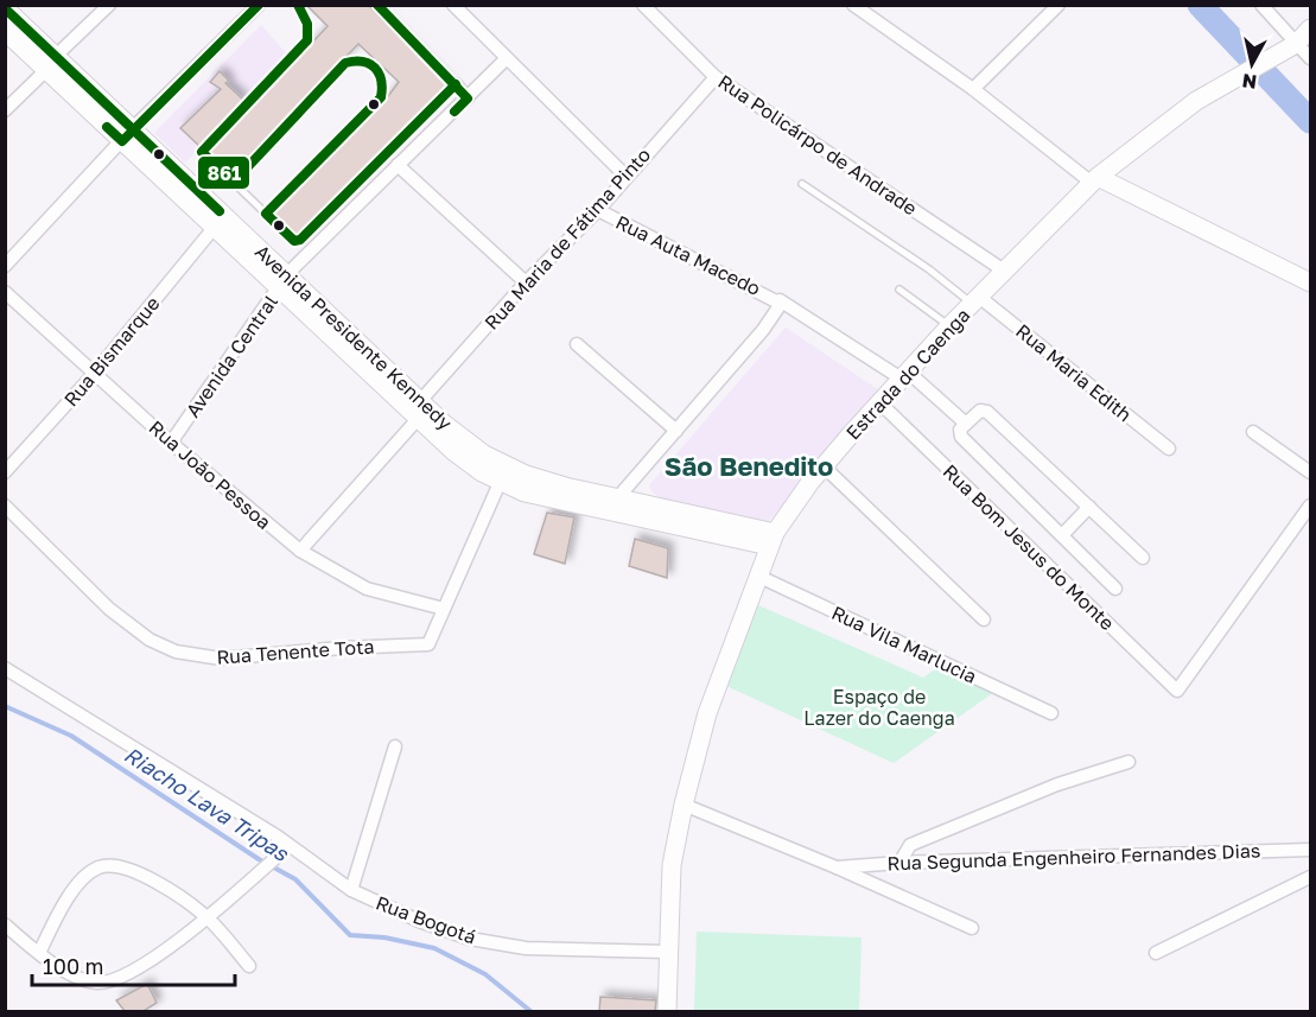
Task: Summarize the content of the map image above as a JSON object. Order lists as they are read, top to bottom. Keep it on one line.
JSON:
{"streets":{"main road":["Avenida Presidente Kennedy","Estrada do Caenga"],"street":["Rua Policárpo de Andrade","Rua Maria de Fátima Pinto","Rua Auta Macedo","Rua Bismarque","Avenida Central","Rua Maria Edith","Rua João Pessoa","Rua Bom Jesus do Monte","Rua Vila Marlucia","Rua Tenente Tota","Rua Segunda Engenheiro Fernandes Dias","Rua Bogotá"]},"crossings":[["Rua Policárpo de Andrade","Rua Maria de Fátima Pinto"],["Rua Policárpo de Andrade","Estrada do Caenga"],["Rua Maria de Fátima Pinto","Rua Auta Macedo"],["Rua Maria de Fátima Pinto","Avenida Presidente Kennedy"],["Rua Maria de Fátima Pinto","Rua João Pessoa"],["Rua Auta Macedo","Avenida Presidente Kennedy"],["Rua Auta Macedo","Estrada do Caenga"],["Avenida Presidente Kennedy","Rua Bismarque"],["Avenida Presidente Kennedy","Avenida Central"],["Avenida Presidente Kennedy","Estrada do Caenga"],["Rua Bismarque","Rua João Pessoa"],["Avenida Central","Rua João Pessoa"],["Rua Maria Edith","Estrada do Caenga"],["Estrada do Caenga","Rua Bom Jesus do Monte"],["Estrada do Caenga","Rua Vila Marlucia"],["Estrada do Caenga","Rua Segunda Engenheiro Fernandes Dias"],["Estrada do Caenga","Rua Bogotá"],["Rua João Pessoa","Rua Tenente Tota"]],"districts":["São Benedito"],"water":["Riacho Lava Tripas"],"parks":["Espaço de Lazer do Caenga"],"lines":["transit line 861"],"scale_bar":"100 m","north":"bottom"}
